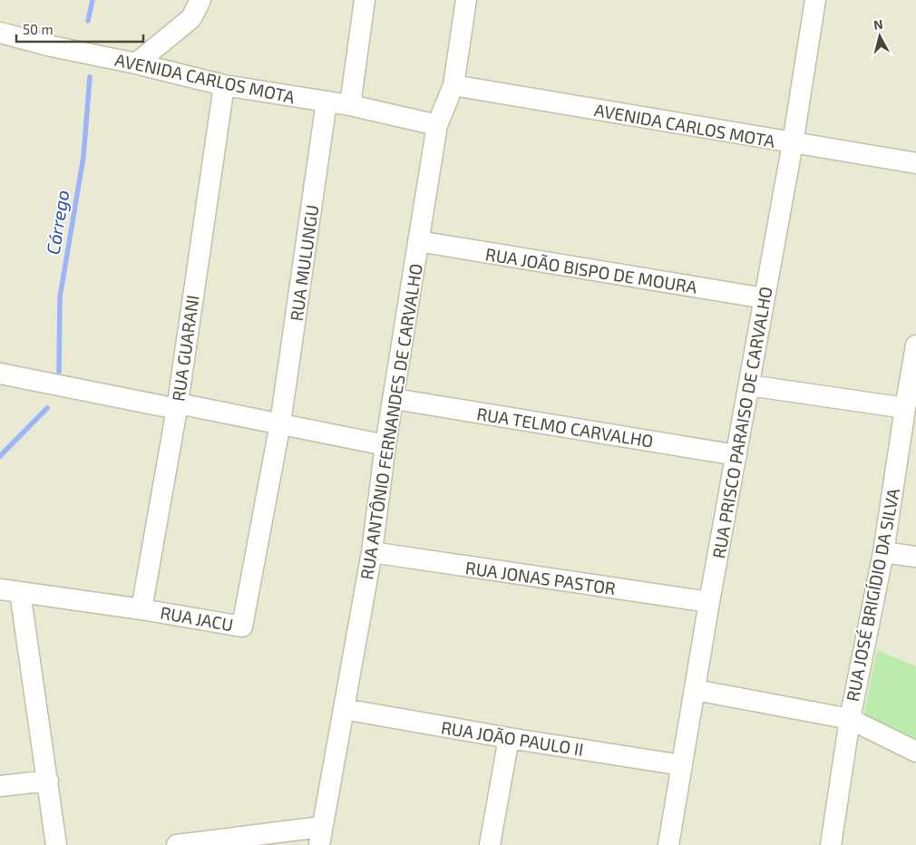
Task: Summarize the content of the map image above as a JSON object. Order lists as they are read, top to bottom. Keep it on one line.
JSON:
{"streets":{"street":["AVENIDA CARLOS MOTA","RUA MULUNGU","RUA JOÃO BISPO DE MOURA","RUA GUARANI","RUA ANTÔNIO FERNANDES DE CARVALHO","RUA PRISCO PARAISO DE CARVALHO","RUA TELMO CARVALHO","RUA JONAS PASTOR","RUA JOSÉ BRIGÍDIO DA SILVA","RUA JACU","RUA JOÃO PAULO II"]},"crossings":[["AVENIDA CARLOS MOTA","RUA MULUNGU"],["AVENIDA CARLOS MOTA","RUA GUARANI"],["AVENIDA CARLOS MOTA","RUA ANTÔNIO FERNANDES DE CARVALHO"],["AVENIDA CARLOS MOTA","RUA PRISCO PARAISO DE CARVALHO"],["RUA MULUNGU","RUA JACU"],["RUA JOÃO BISPO DE MOURA","RUA ANTÔNIO FERNANDES DE CARVALHO"],["RUA JOÃO BISPO DE MOURA","RUA PRISCO PARAISO DE CARVALHO"],["RUA GUARANI","RUA JACU"],["RUA ANTÔNIO FERNANDES DE CARVALHO","RUA TELMO CARVALHO"],["RUA ANTÔNIO FERNANDES DE CARVALHO","RUA JONAS PASTOR"],["RUA ANTÔNIO FERNANDES DE CARVALHO","RUA JOÃO PAULO II"],["RUA PRISCO PARAISO DE CARVALHO","RUA TELMO CARVALHO"],["RUA PRISCO PARAISO DE CARVALHO","RUA JONAS PASTOR"],["RUA PRISCO PARAISO DE CARVALHO","RUA JOÃO PAULO II"]],"water":["Córrego"],"scale_bar":"50 m","north":"top"}
